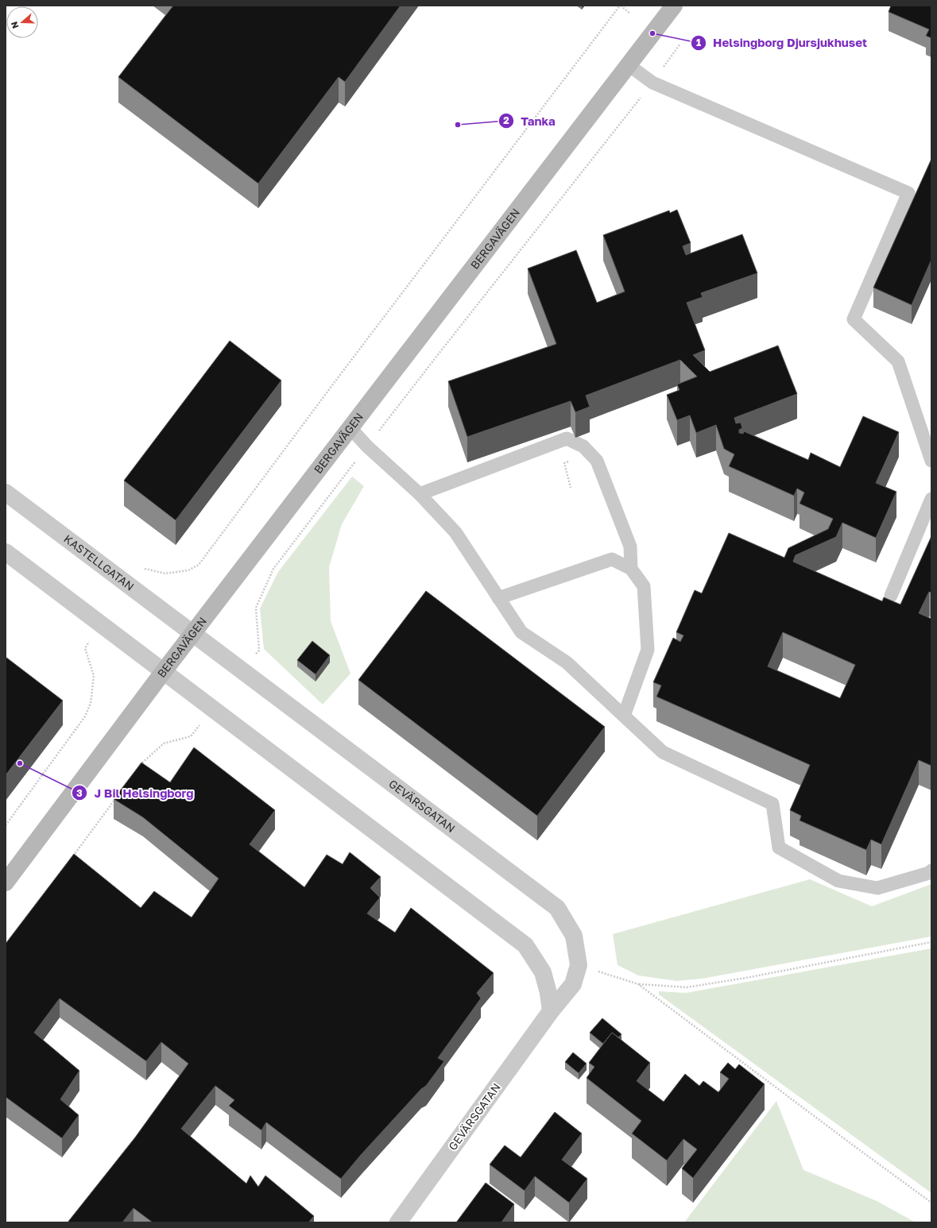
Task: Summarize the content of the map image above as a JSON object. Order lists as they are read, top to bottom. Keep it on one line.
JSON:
{"streets":{"street":["BERGAVÄGEN","KASTELLGATAN","GEVÄRSGATAN"]},"crossings":[["BERGAVÄGEN","KASTELLGATAN"],["BERGAVÄGEN","GEVÄRSGATAN"],["KASTELLGATAN","GEVÄRSGATAN"]],"places":["Helsingborg Djursjukhuset","Tanka","J Bil Helsingborg"],"north":"left"}
